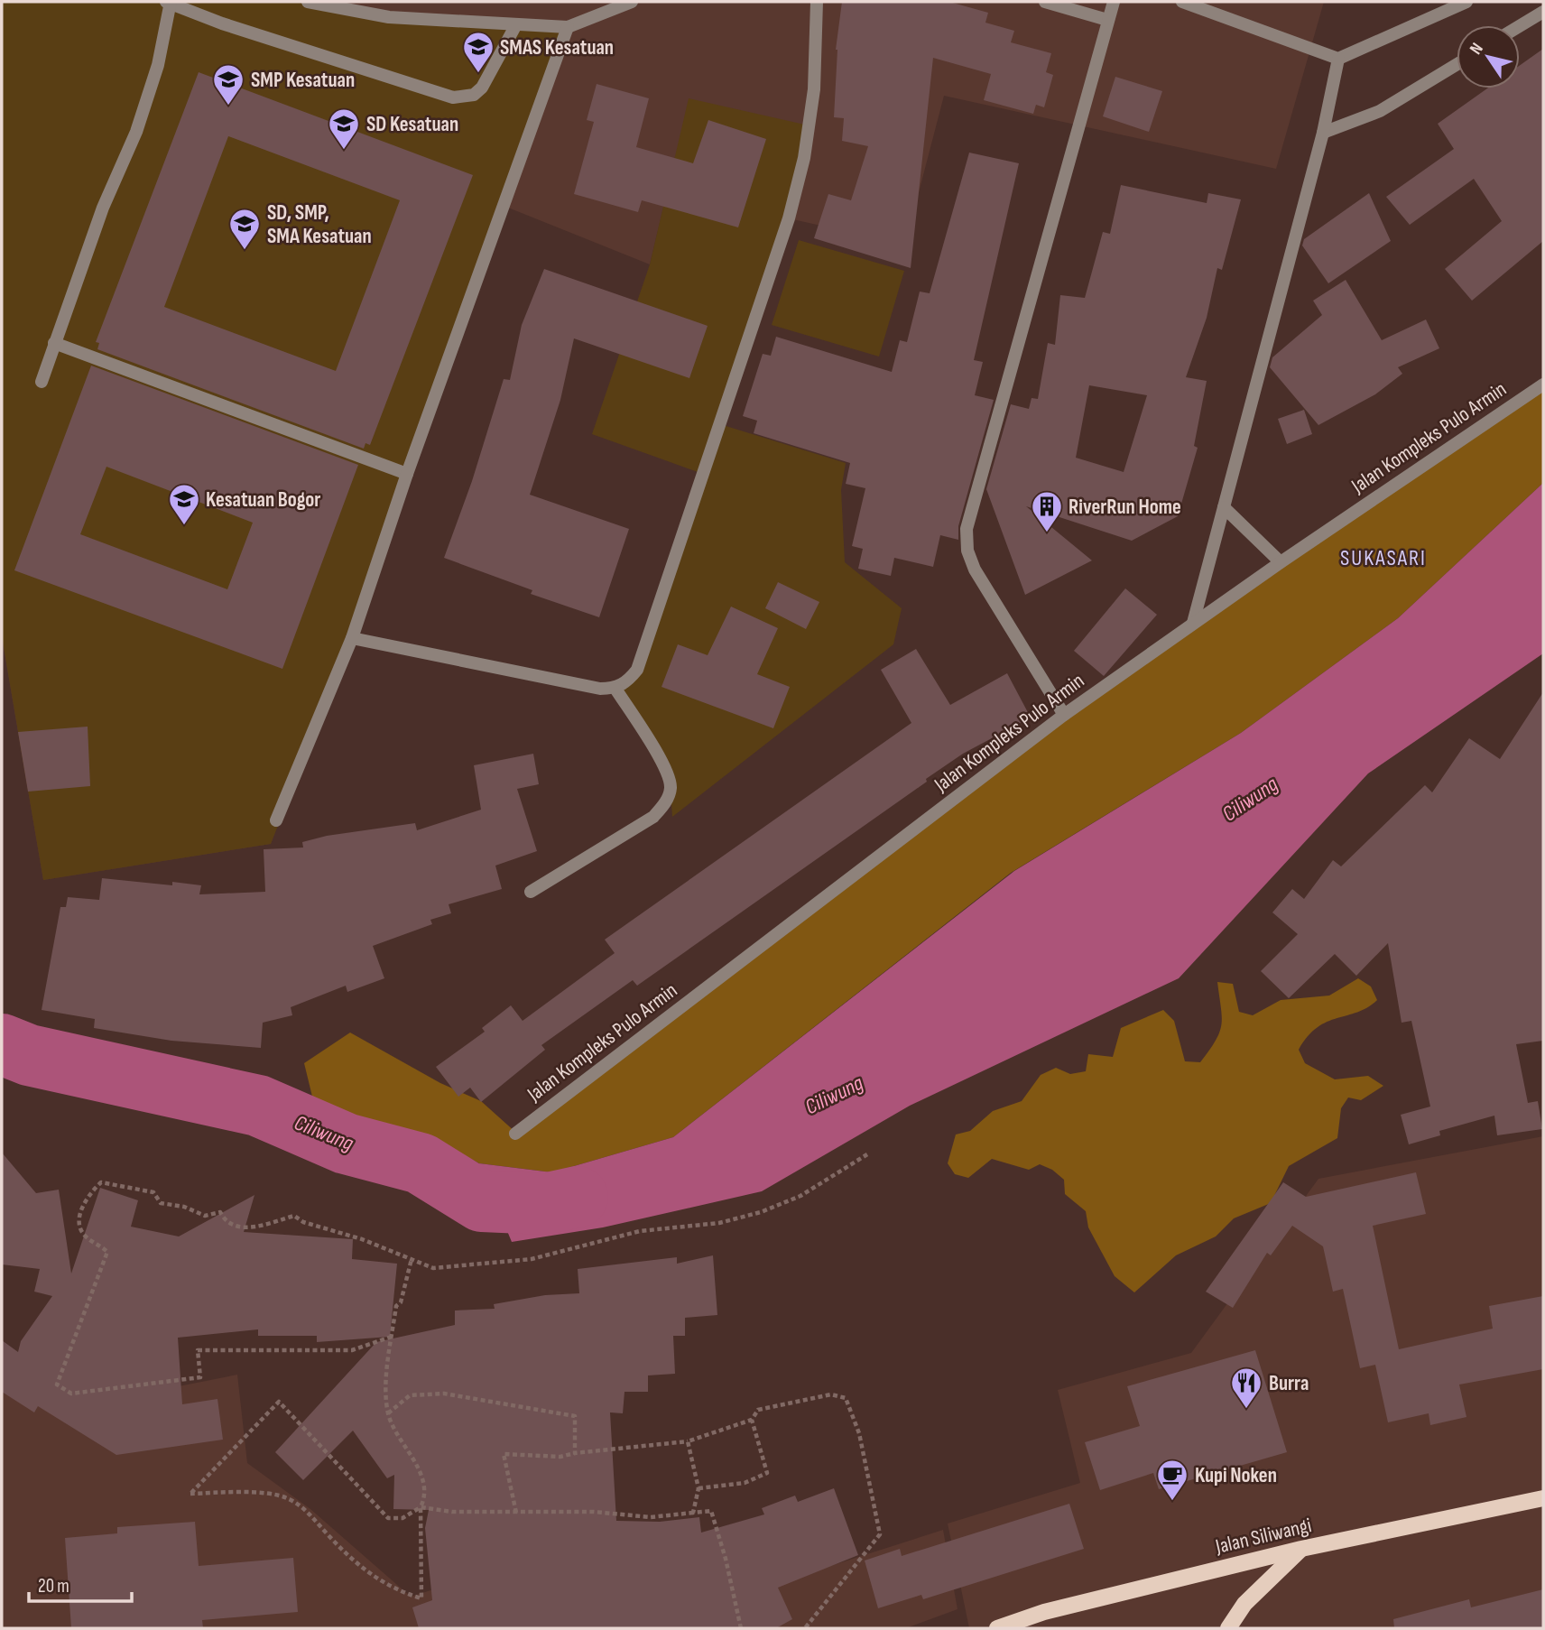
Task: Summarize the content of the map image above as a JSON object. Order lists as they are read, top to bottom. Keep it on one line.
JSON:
{"streets":{"main road":["Jalan Siliwangi"],"street":["Jalan Kompleks Pulo Armin"]},"districts":["SUKASARI"],"water":["Ciliwung"],"places":{"school or university":["SMAS Kesatuan","SMP Kesatuan","SD Kesatuan","SD, SMP, SMA Kesatuan","Kesatuan Bogor"],"building":["RiverRun Home"],"restaurant":["Burra"],"cafe":["Kupi Noken"]},"scale_bar":"20 m","north":"top left"}
